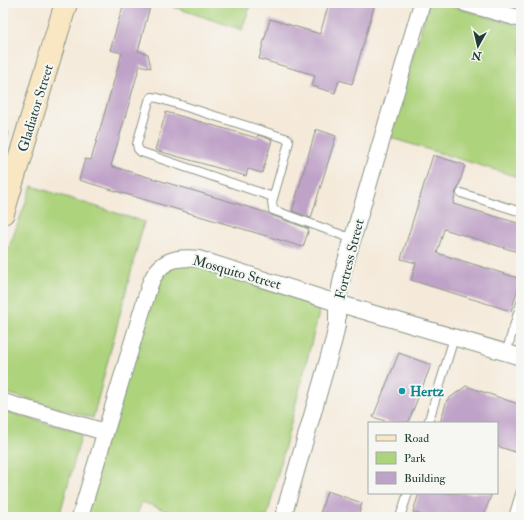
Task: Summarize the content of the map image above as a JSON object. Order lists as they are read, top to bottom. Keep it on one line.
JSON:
{"streets":{"street":["Gladiator Street","Fortress Street","Mosquito Street"]},"crossings":[["Fortress Street","Mosquito Street"]],"places":["Hertz"],"legend":["Road","Park","Building"],"north":"bottom"}
